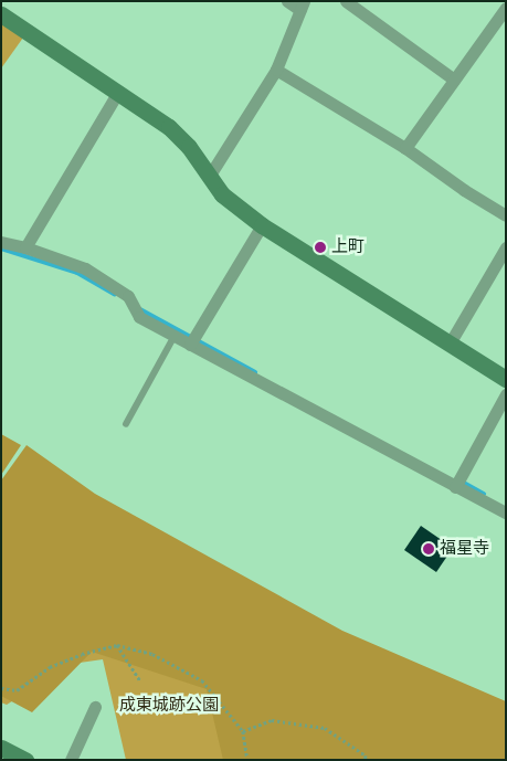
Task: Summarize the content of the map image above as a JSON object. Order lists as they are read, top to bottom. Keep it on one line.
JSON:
{"parks":["成東城跡公園"],"places":["上町","福星寺"]}
